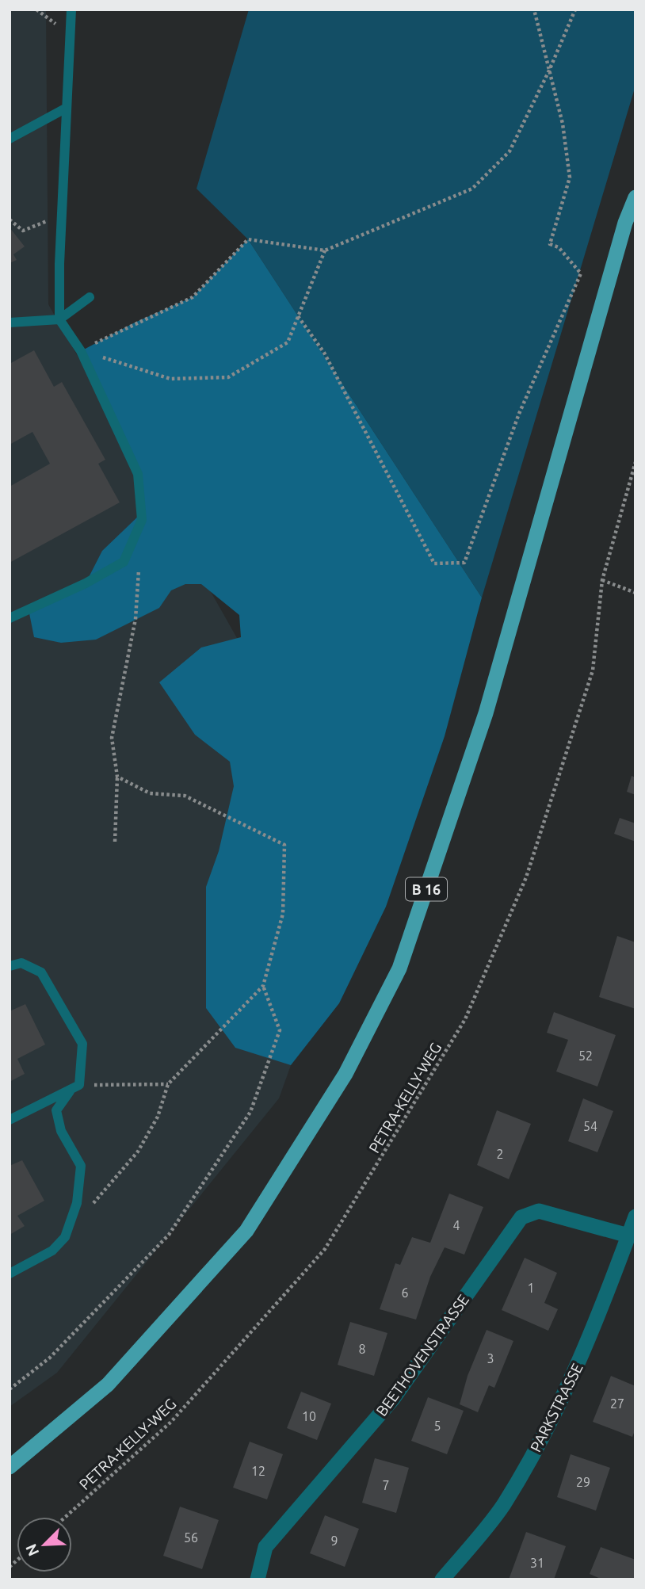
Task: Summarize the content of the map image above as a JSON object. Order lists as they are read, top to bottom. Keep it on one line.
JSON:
{"streets":{"main road":["B 16"],"street":["BEETHOVENSTRASSE","PARKSTRASSE"],"path":["PETRA-KELLY-WEG"]},"crossings":[["BEETHOVENSTRASSE","PARKSTRASSE"]],"house_numbers":["52","54","2","4","1","6","8","3","27","10","5","12","29","7","56","9","31"],"north":"bottom left"}
